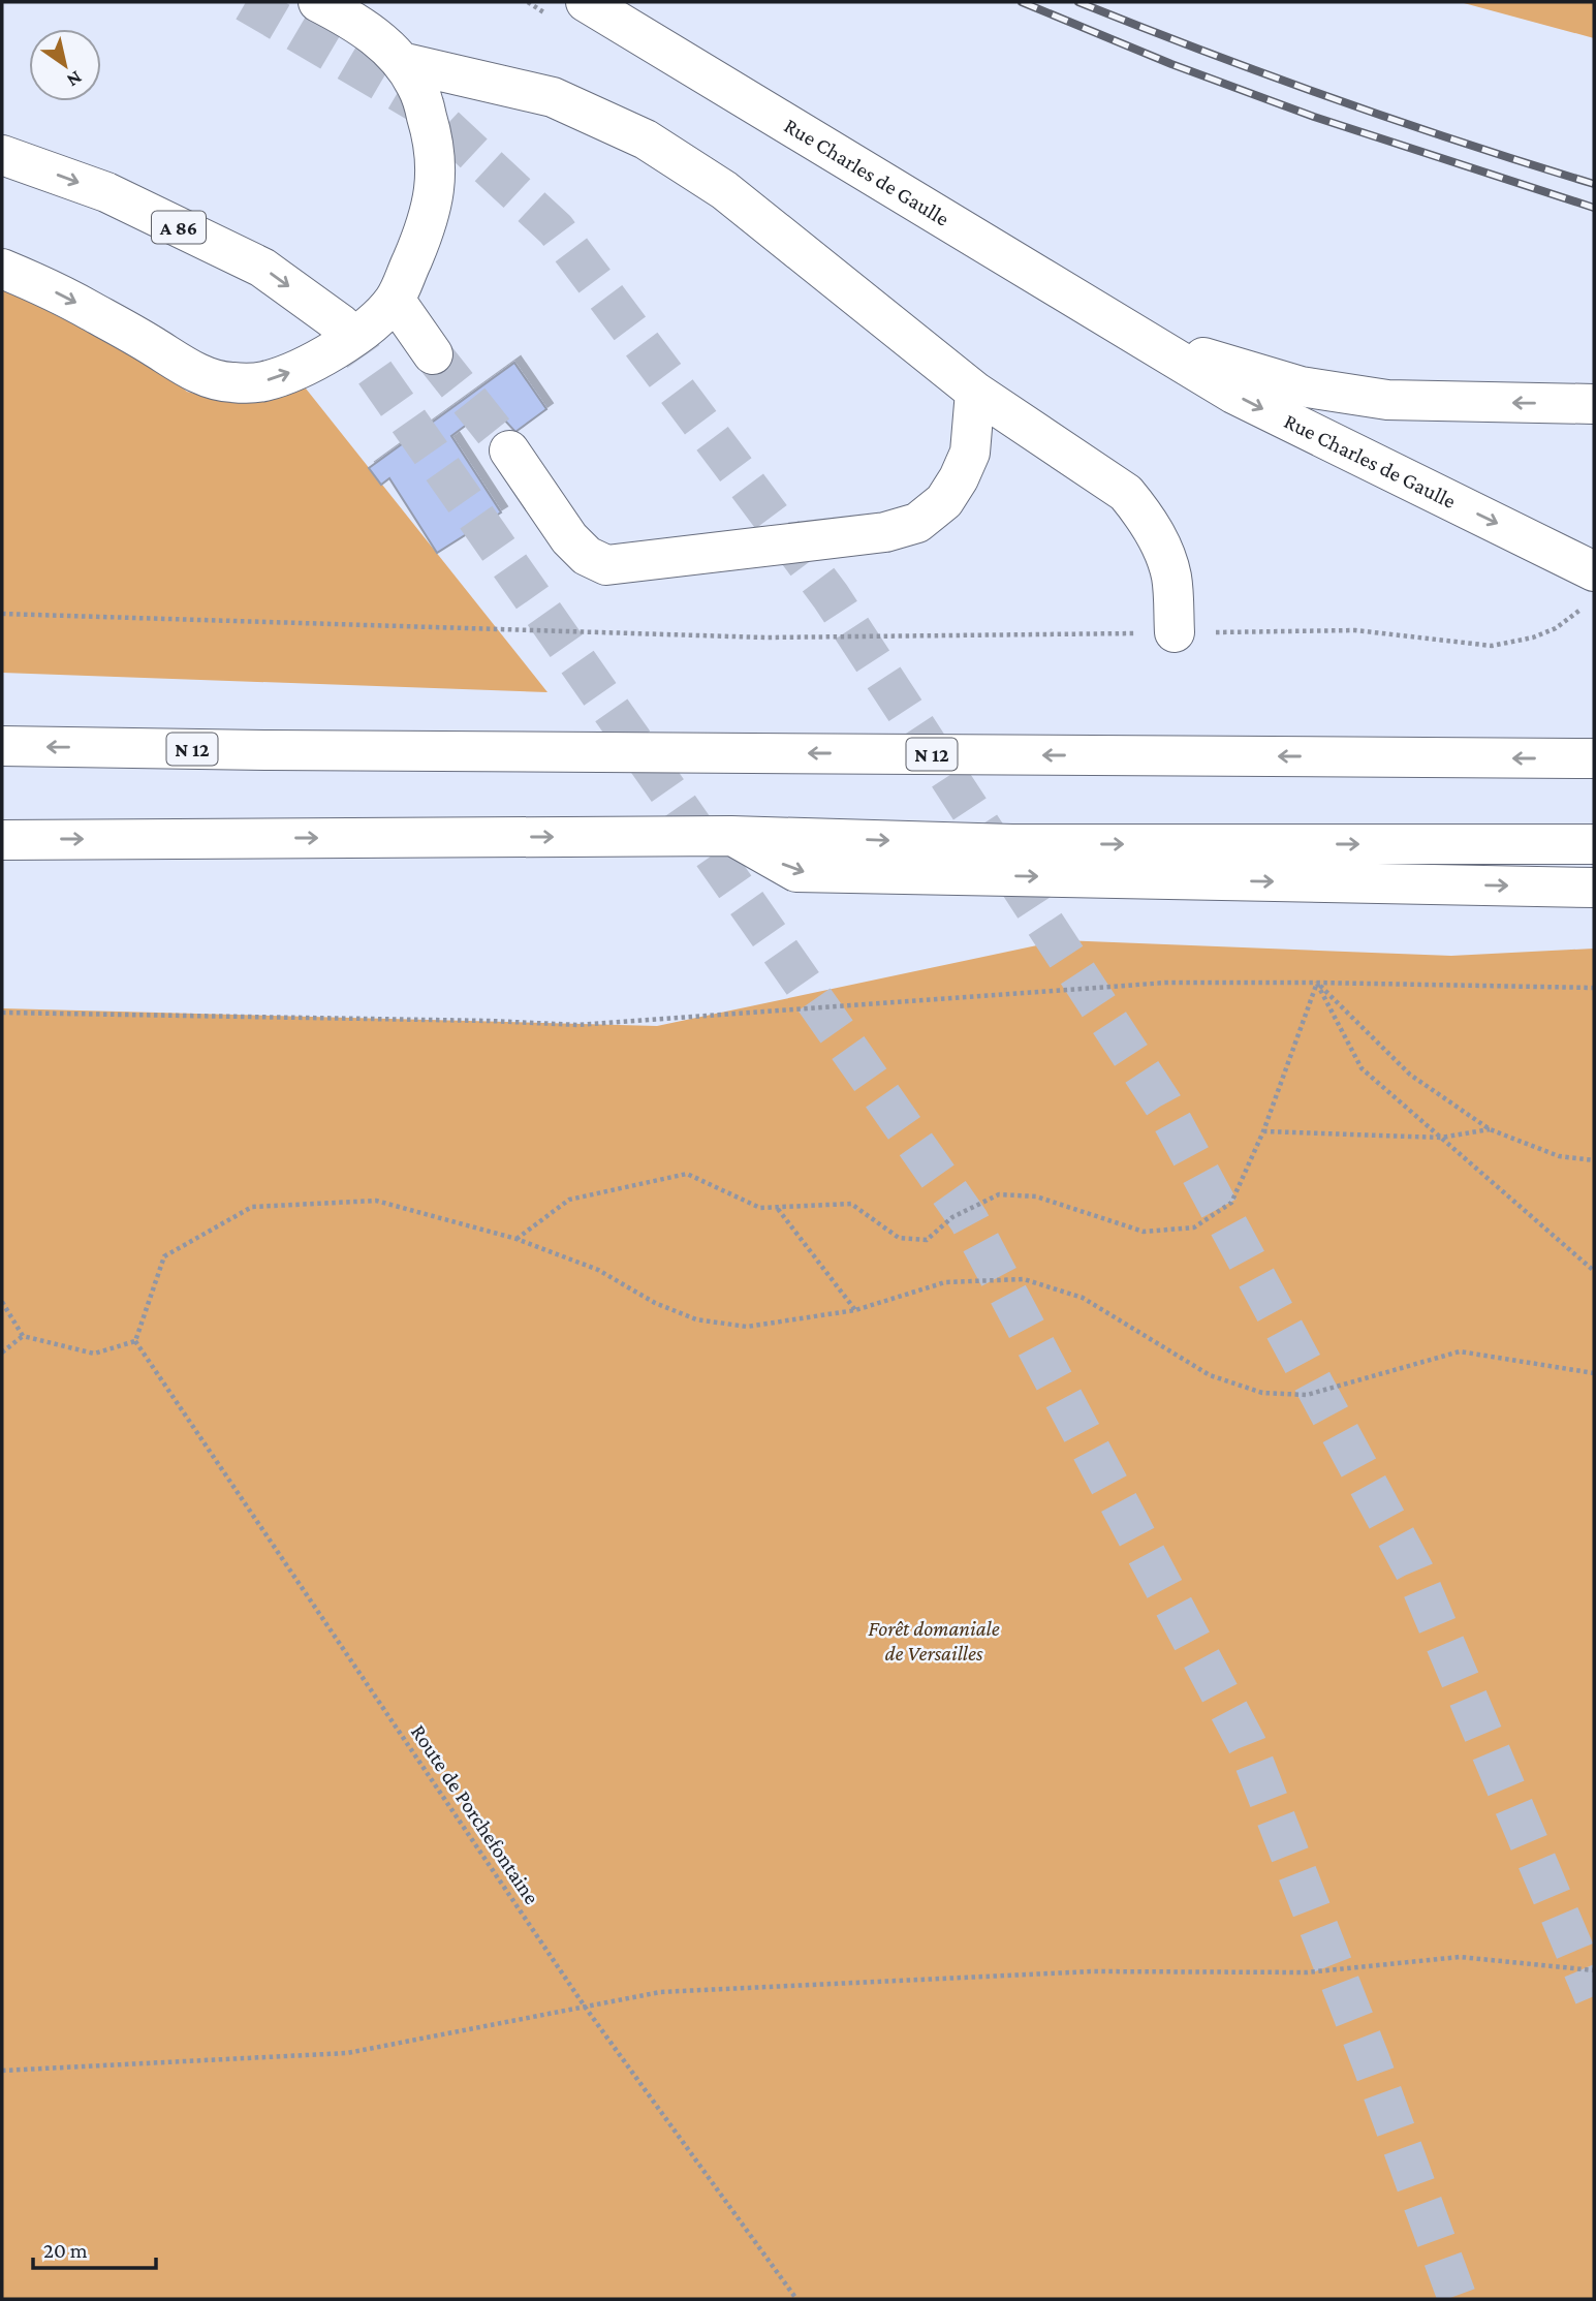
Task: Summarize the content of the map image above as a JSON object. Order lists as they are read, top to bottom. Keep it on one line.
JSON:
{"streets":{"main road":["Rue Charles de Gaulle","A 86","N 12"],"path":["Route de Porchefontaine"]},"parks":["Forêt domaniale de Versailles"],"scale_bar":"20 m","north":"bottom right"}
